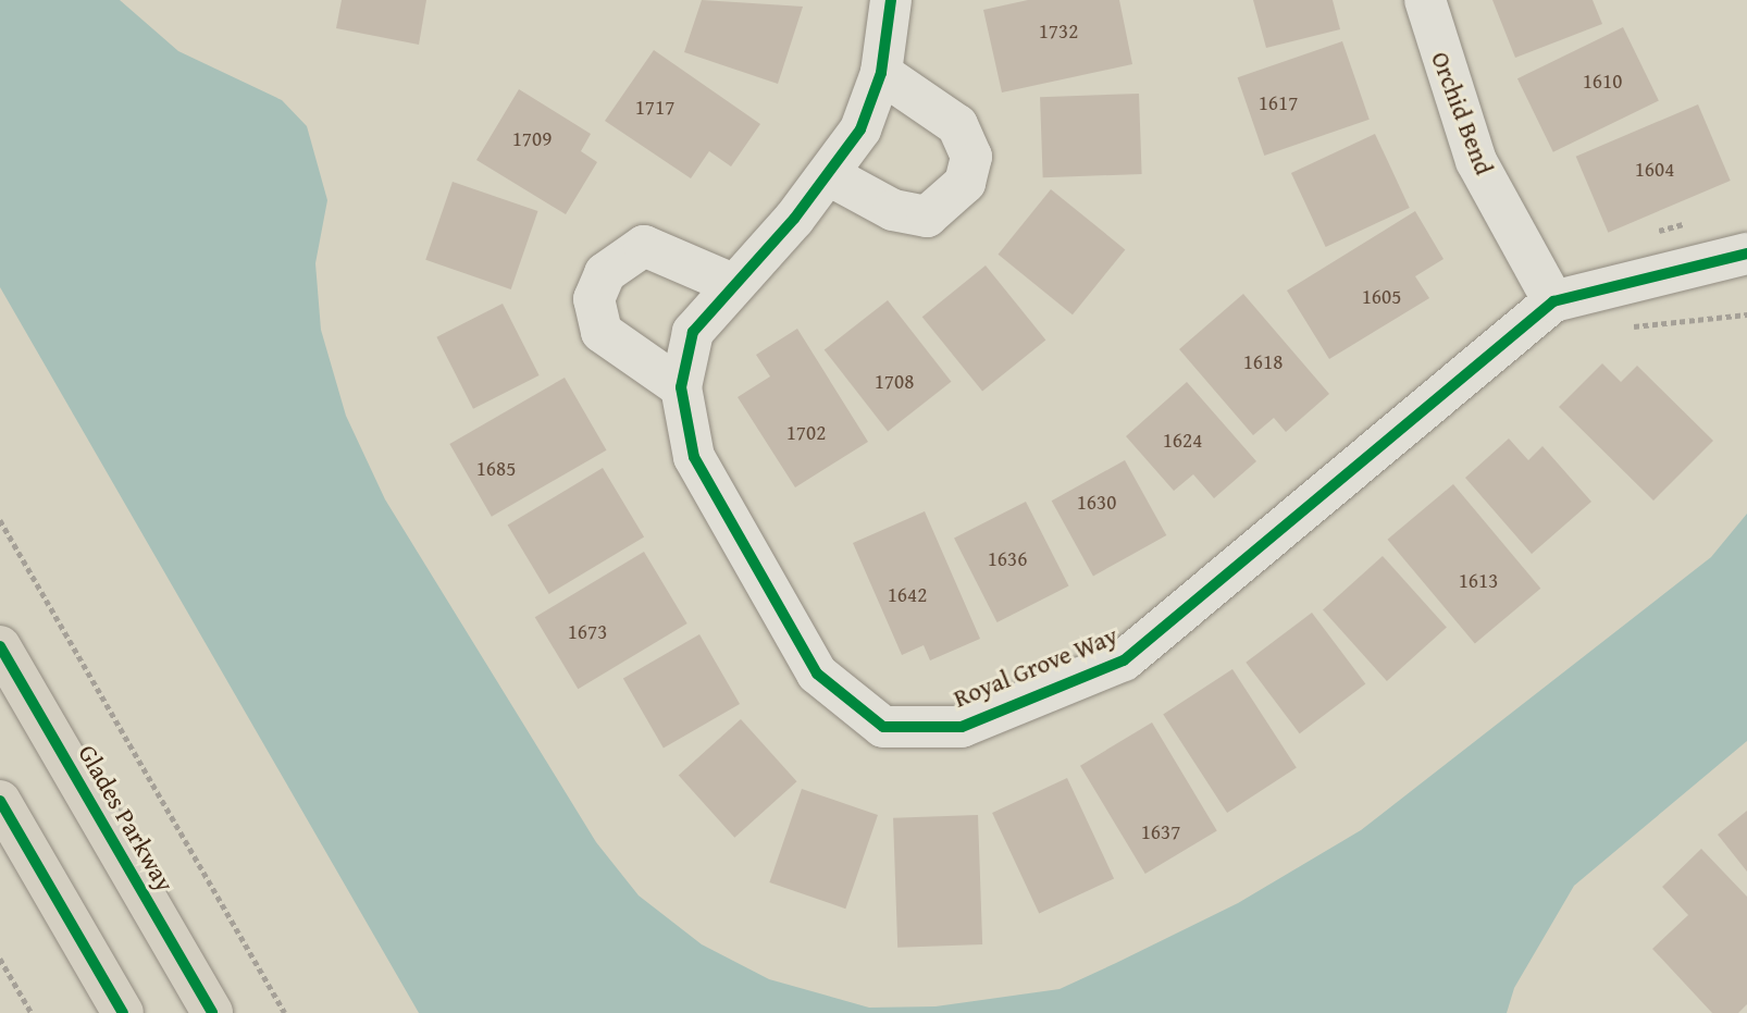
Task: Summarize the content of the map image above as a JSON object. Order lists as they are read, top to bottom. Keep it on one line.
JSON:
{"streets":{"main road":["Glades Parkway"],"street":["Orchid Bend","Royal Grove Way"]},"crossings":[["Orchid Bend","Royal Grove Way"]],"house_numbers":["1732","1610","1617","1717","1709","1604","1605","1618","1708","1702","1624","1685","1630","1636","1613","1642","1673","1637"]}
